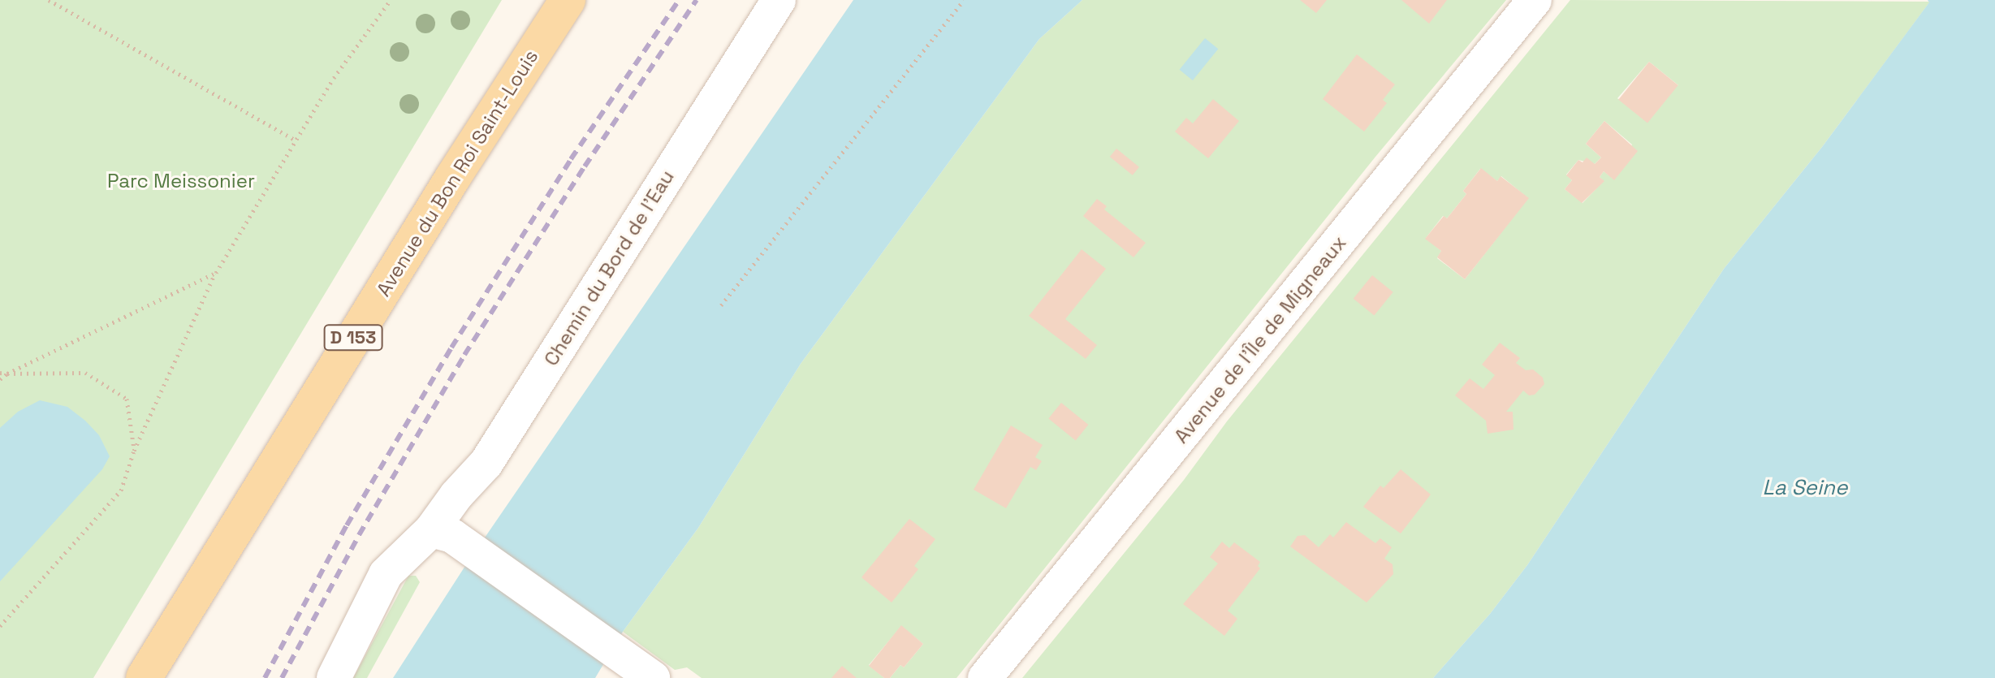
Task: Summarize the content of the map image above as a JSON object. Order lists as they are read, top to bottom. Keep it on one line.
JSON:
{"streets":{"main road":["Avenue du Bon Roi Saint-Louis","D 153"],"street":["Chemin du Bord de l'Eau","Avenue de l'Île de Migneaux"]},"water":["La Seine"],"parks":["Parc Meissonier"]}
